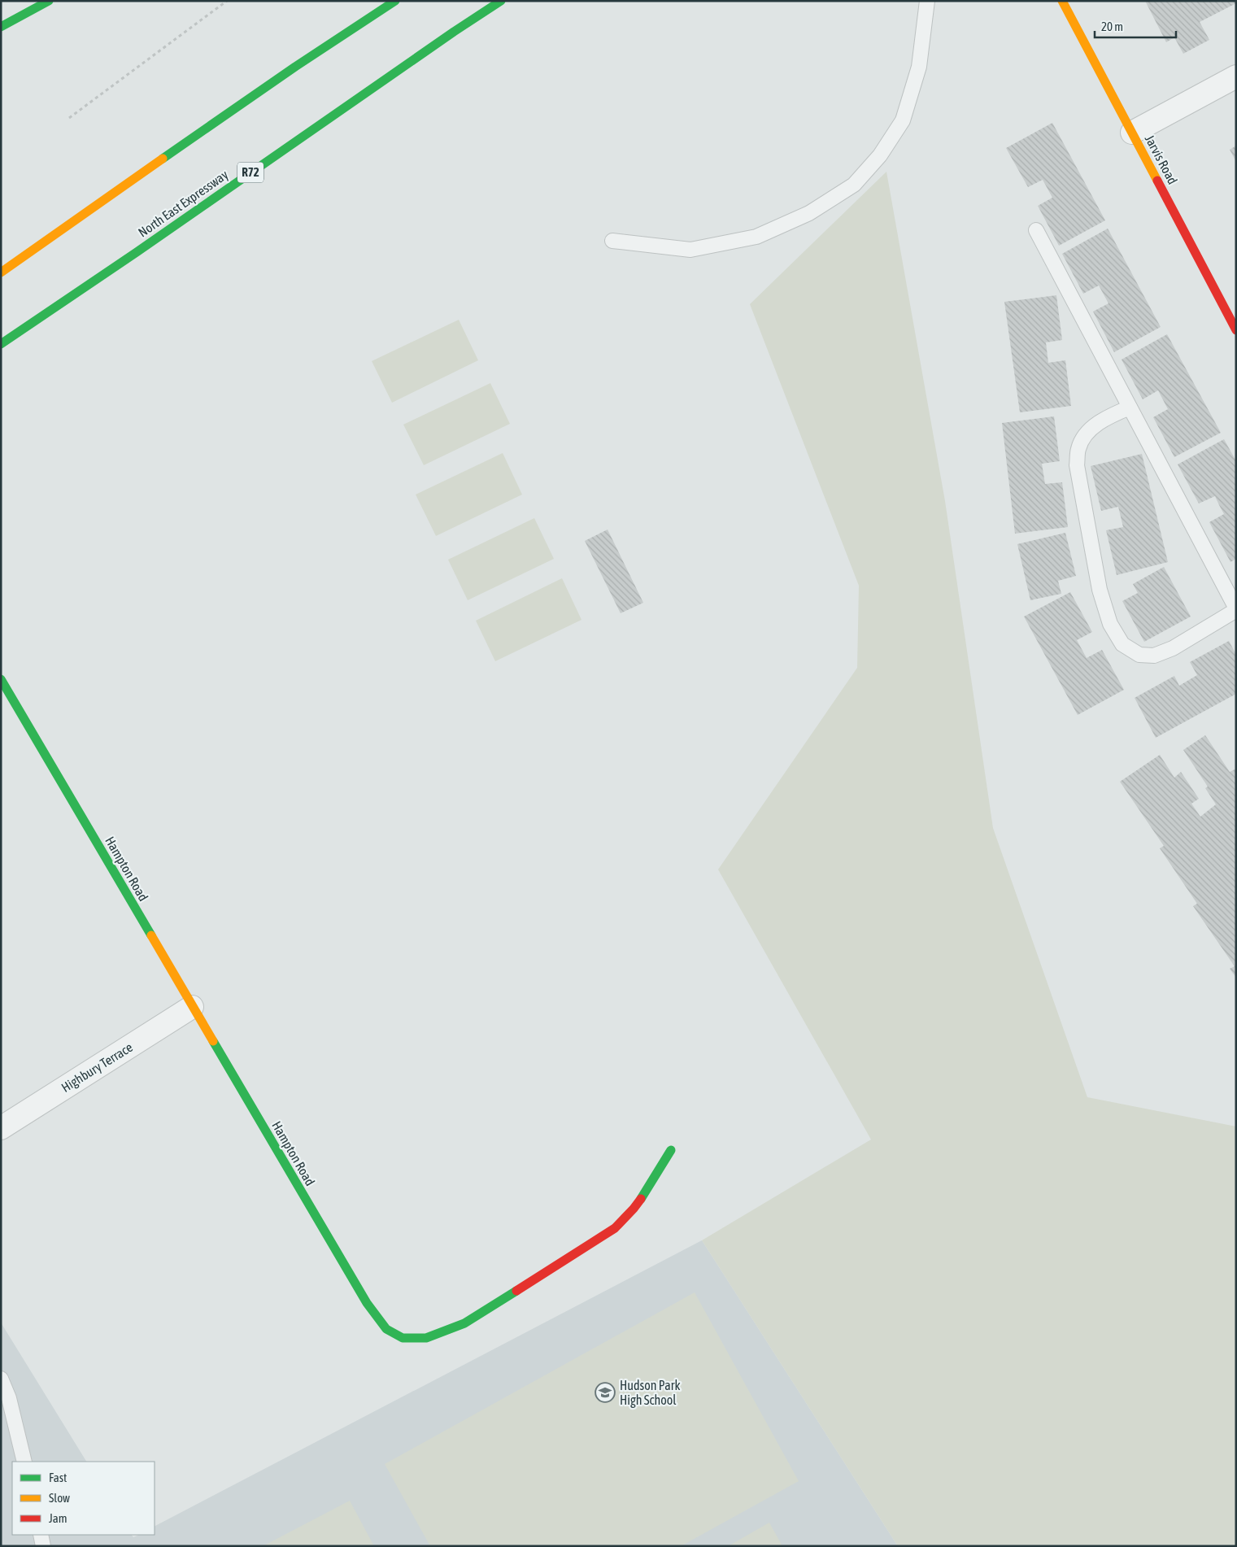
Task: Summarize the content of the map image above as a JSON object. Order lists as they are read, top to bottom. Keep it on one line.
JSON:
{"streets":{"main road":["Jarvis Road","R72","North East Expressway","Hampton Road"],"street":["Highbury Terrace"]},"crossings":[["Hampton Road","Highbury Terrace"]],"places":{"school or university":["Hudson Park High School"]},"legend":["Fast","Slow","Jam"],"scale_bar":"20 m"}
